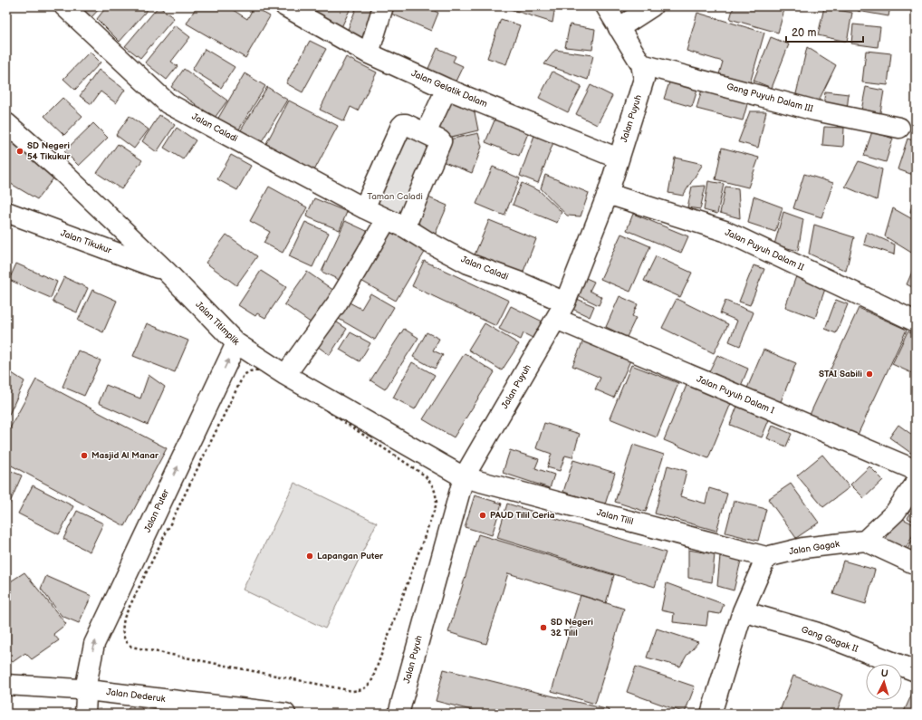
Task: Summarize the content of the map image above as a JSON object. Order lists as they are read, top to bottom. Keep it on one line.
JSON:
{"streets":{"street":["Jalan Gelatik Dalam","Gang Puyuh Dalam III","Jalan Puyuh","Jalan Caladi","Jalan Tikukur","Jalan Puyuh Dalam II","Jalan Titimplik","Jalan Puyuh Dalam I","Jalan Puter","Jalan Tilil","Jalan Gagak","Gang Gagak II","Jalan Dederuk"]},"crossings":[["Jalan Gelatik Dalam","Jalan Puyuh"],["Gang Puyuh Dalam III","Jalan Puyuh"],["Jalan Puyuh","Jalan Caladi"],["Jalan Puyuh","Jalan Puyuh Dalam II"],["Jalan Puyuh","Jalan Titimplik"],["Jalan Puyuh","Jalan Puyuh Dalam I"],["Jalan Puyuh","Jalan Tilil"],["Jalan Caladi","Jalan Puyuh Dalam I"],["Jalan Tikukur","Jalan Titimplik"],["Jalan Titimplik","Jalan Puter"],["Jalan Titimplik","Jalan Tilil"],["Jalan Puter","Jalan Dederuk"],["Jalan Tilil","Jalan Gagak"]],"one_way":["Jalan Puter"],"parks":["Taman Caladi"],"places":["SD Negeri 54 Tikukur","STAI Sabili","Masjid Al Manar","PAUD Tilil Ceria","Lapangan Puter","SD Negeri 32 Tilil"],"scale_bar":"20 m","north":"top"}
